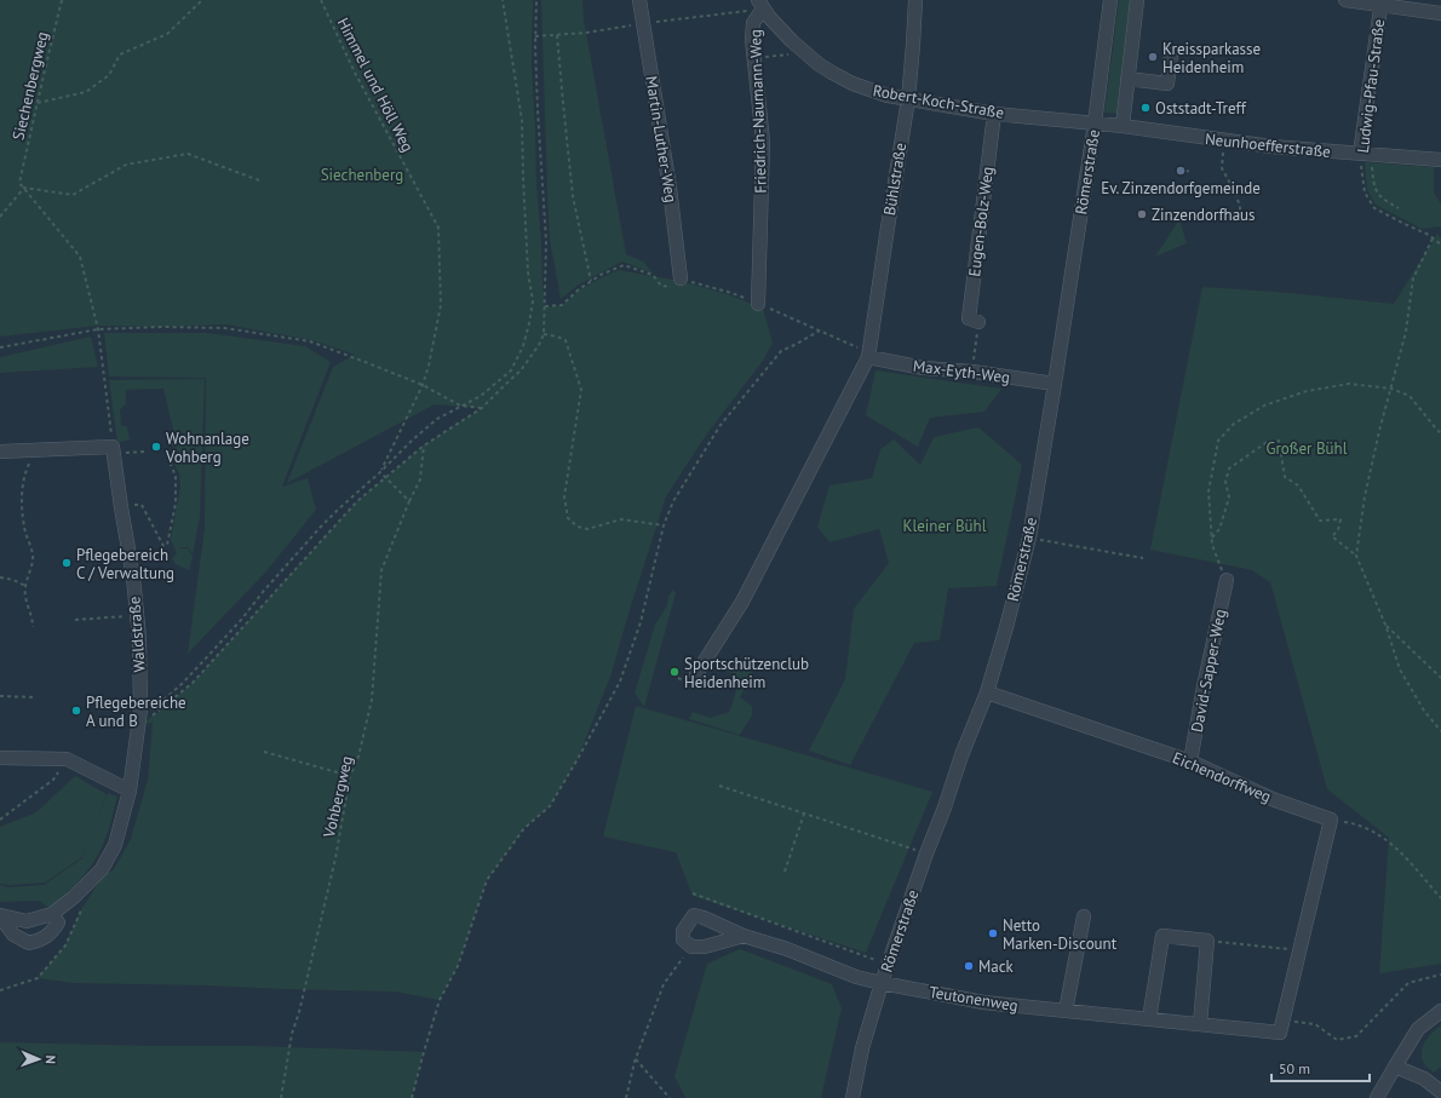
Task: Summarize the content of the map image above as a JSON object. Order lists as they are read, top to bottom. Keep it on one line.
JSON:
{"streets":{"street":["Ludwig-Pfau-Straße","Robert-Koch-Straße","Friedrich-Naumann-Weg","Martin-Luther-Weg","Neunhoefferstraße","Römerstraße","Bühlstraße","Eugen-Bolz-Weg","Max-Eyth-Weg","Waldstraße","David-Sapper-Weg","Eichendorffweg","Teutonenweg"],"path":["Himmel und Höll Weg","Siechenbergweg","Vohbergweg"]},"crossings":[["Ludwig-Pfau-Straße","Neunhoefferstraße"],["Robert-Koch-Straße","Friedrich-Naumann-Weg"],["Robert-Koch-Straße","Neunhoefferstraße"],["Robert-Koch-Straße","Römerstraße"],["Robert-Koch-Straße","Bühlstraße"],["Robert-Koch-Straße","Eugen-Bolz-Weg"],["Neunhoefferstraße","Römerstraße"],["Römerstraße","Max-Eyth-Weg"],["Römerstraße","Eichendorffweg"],["Römerstraße","Teutonenweg"],["Bühlstraße","Max-Eyth-Weg"],["David-Sapper-Weg","Eichendorffweg"]],"parks":["Siechenberg","Großer Bühl","Kleiner Bühl"],"places":["Kreissparkasse Heidenheim","Oststadt-Treff","Ev. Zinzendorfgemeinde","Zinzendorfhaus","Wohnanlage Vohberg","Pflegebereich C / Verwaltung","Sportschützenclub Heidenheim","Pflegebereiche A und B","Netto Marken-Discount","Mack"],"scale_bar":"50 m","north":"right"}
